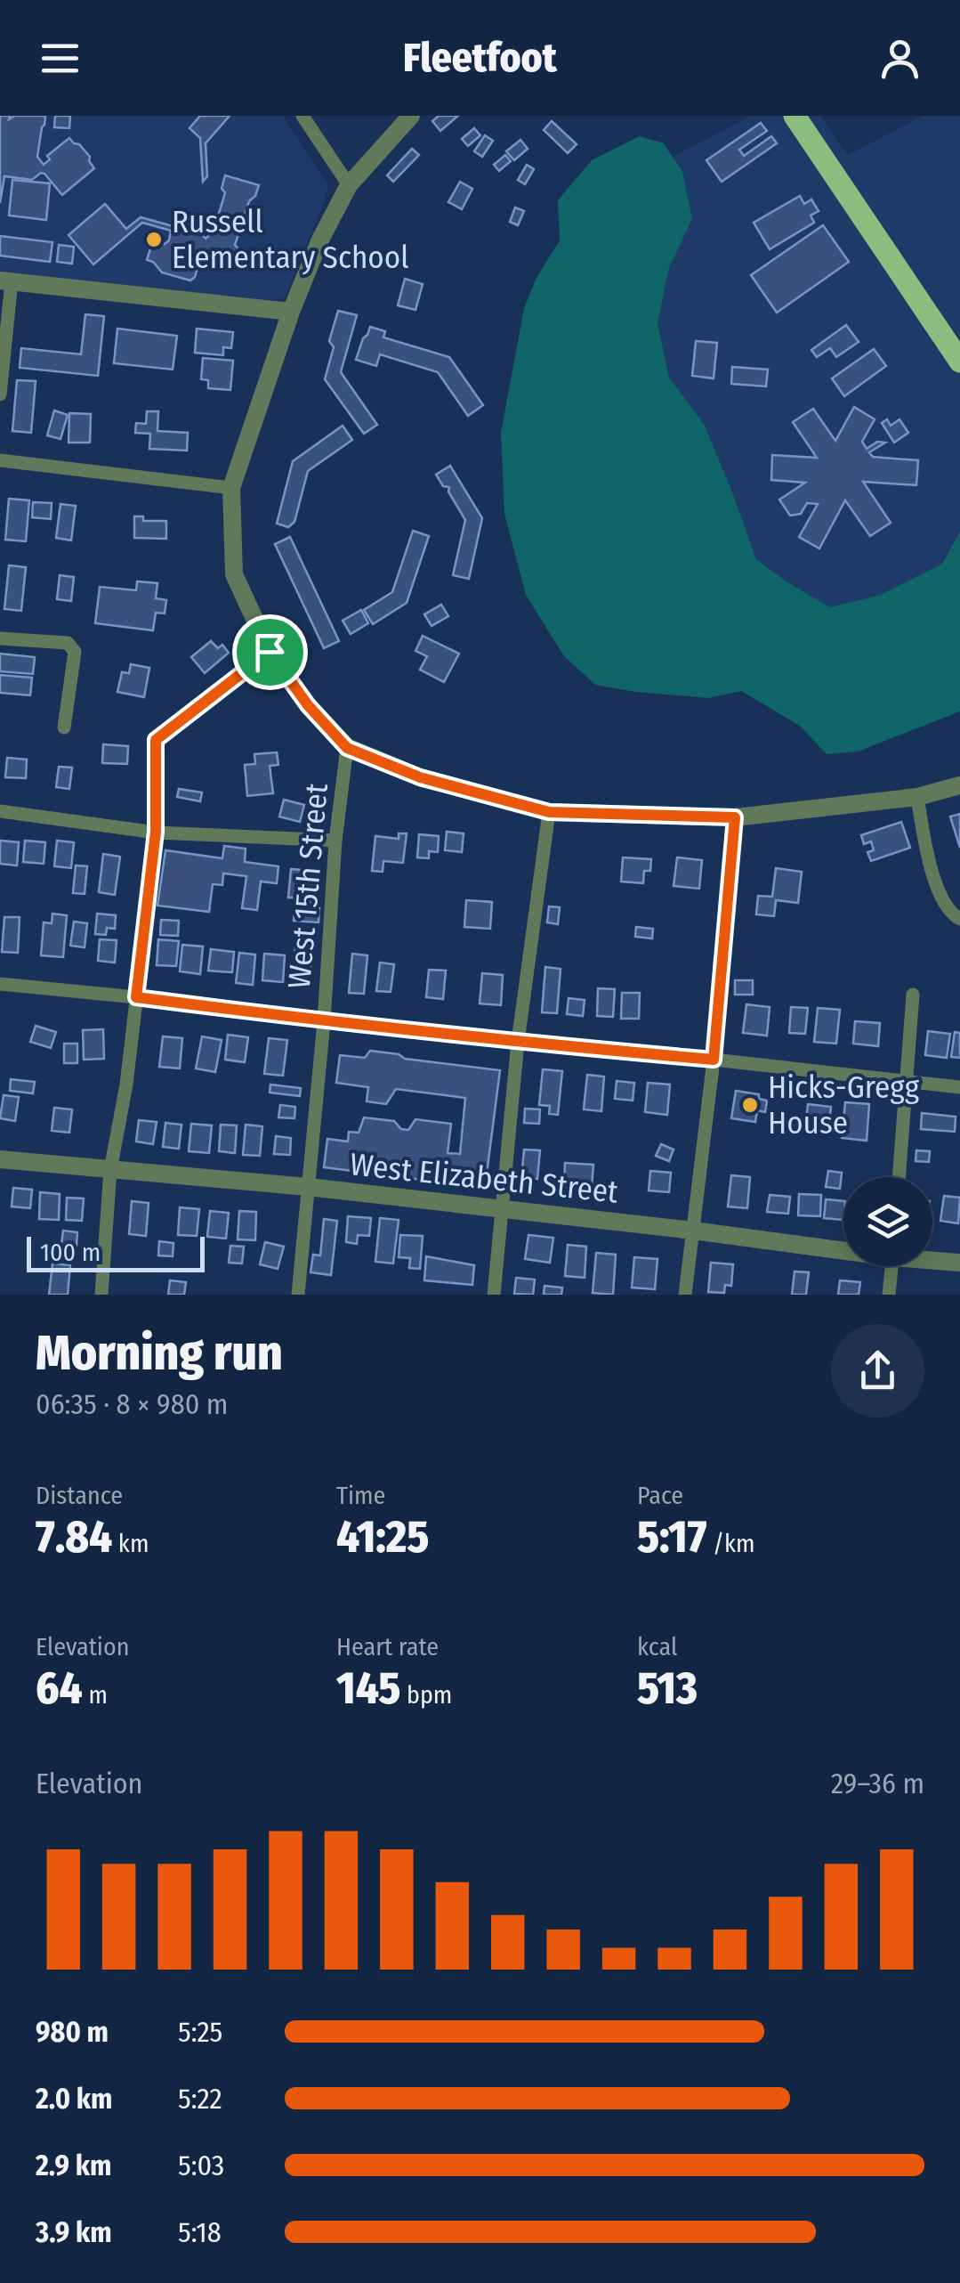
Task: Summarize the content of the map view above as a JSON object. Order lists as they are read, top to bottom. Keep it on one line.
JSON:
{"streets":{"street":["West 15th Street","West Elizabeth Street"]},"crossings":[["West 15th Street","West Elizabeth Street"]],"places":["Russell Elementary School","Hicks-Gregg House"],"scale_bar":"100 m","page":{"header":"Fleetfoot","scale":"100 m","heading":["Morning run","06:35 · 8 × 980 m"],"stats":[["Distance","7.84 km"],["Time","41:25"],["Pace","5:17 /km"],["Elevation","64 m"],["Heart rate","145 bpm"],["kcal","513"]],"chart":["Elevation","29–36 m"],"list":[{"name":"980 m","note":"5:25"},{"name":"2.0 km","note":"5:22"},{"name":"2.9 km","note":"5:03"},{"name":"3.9 km","note":"5:18"}]}}
